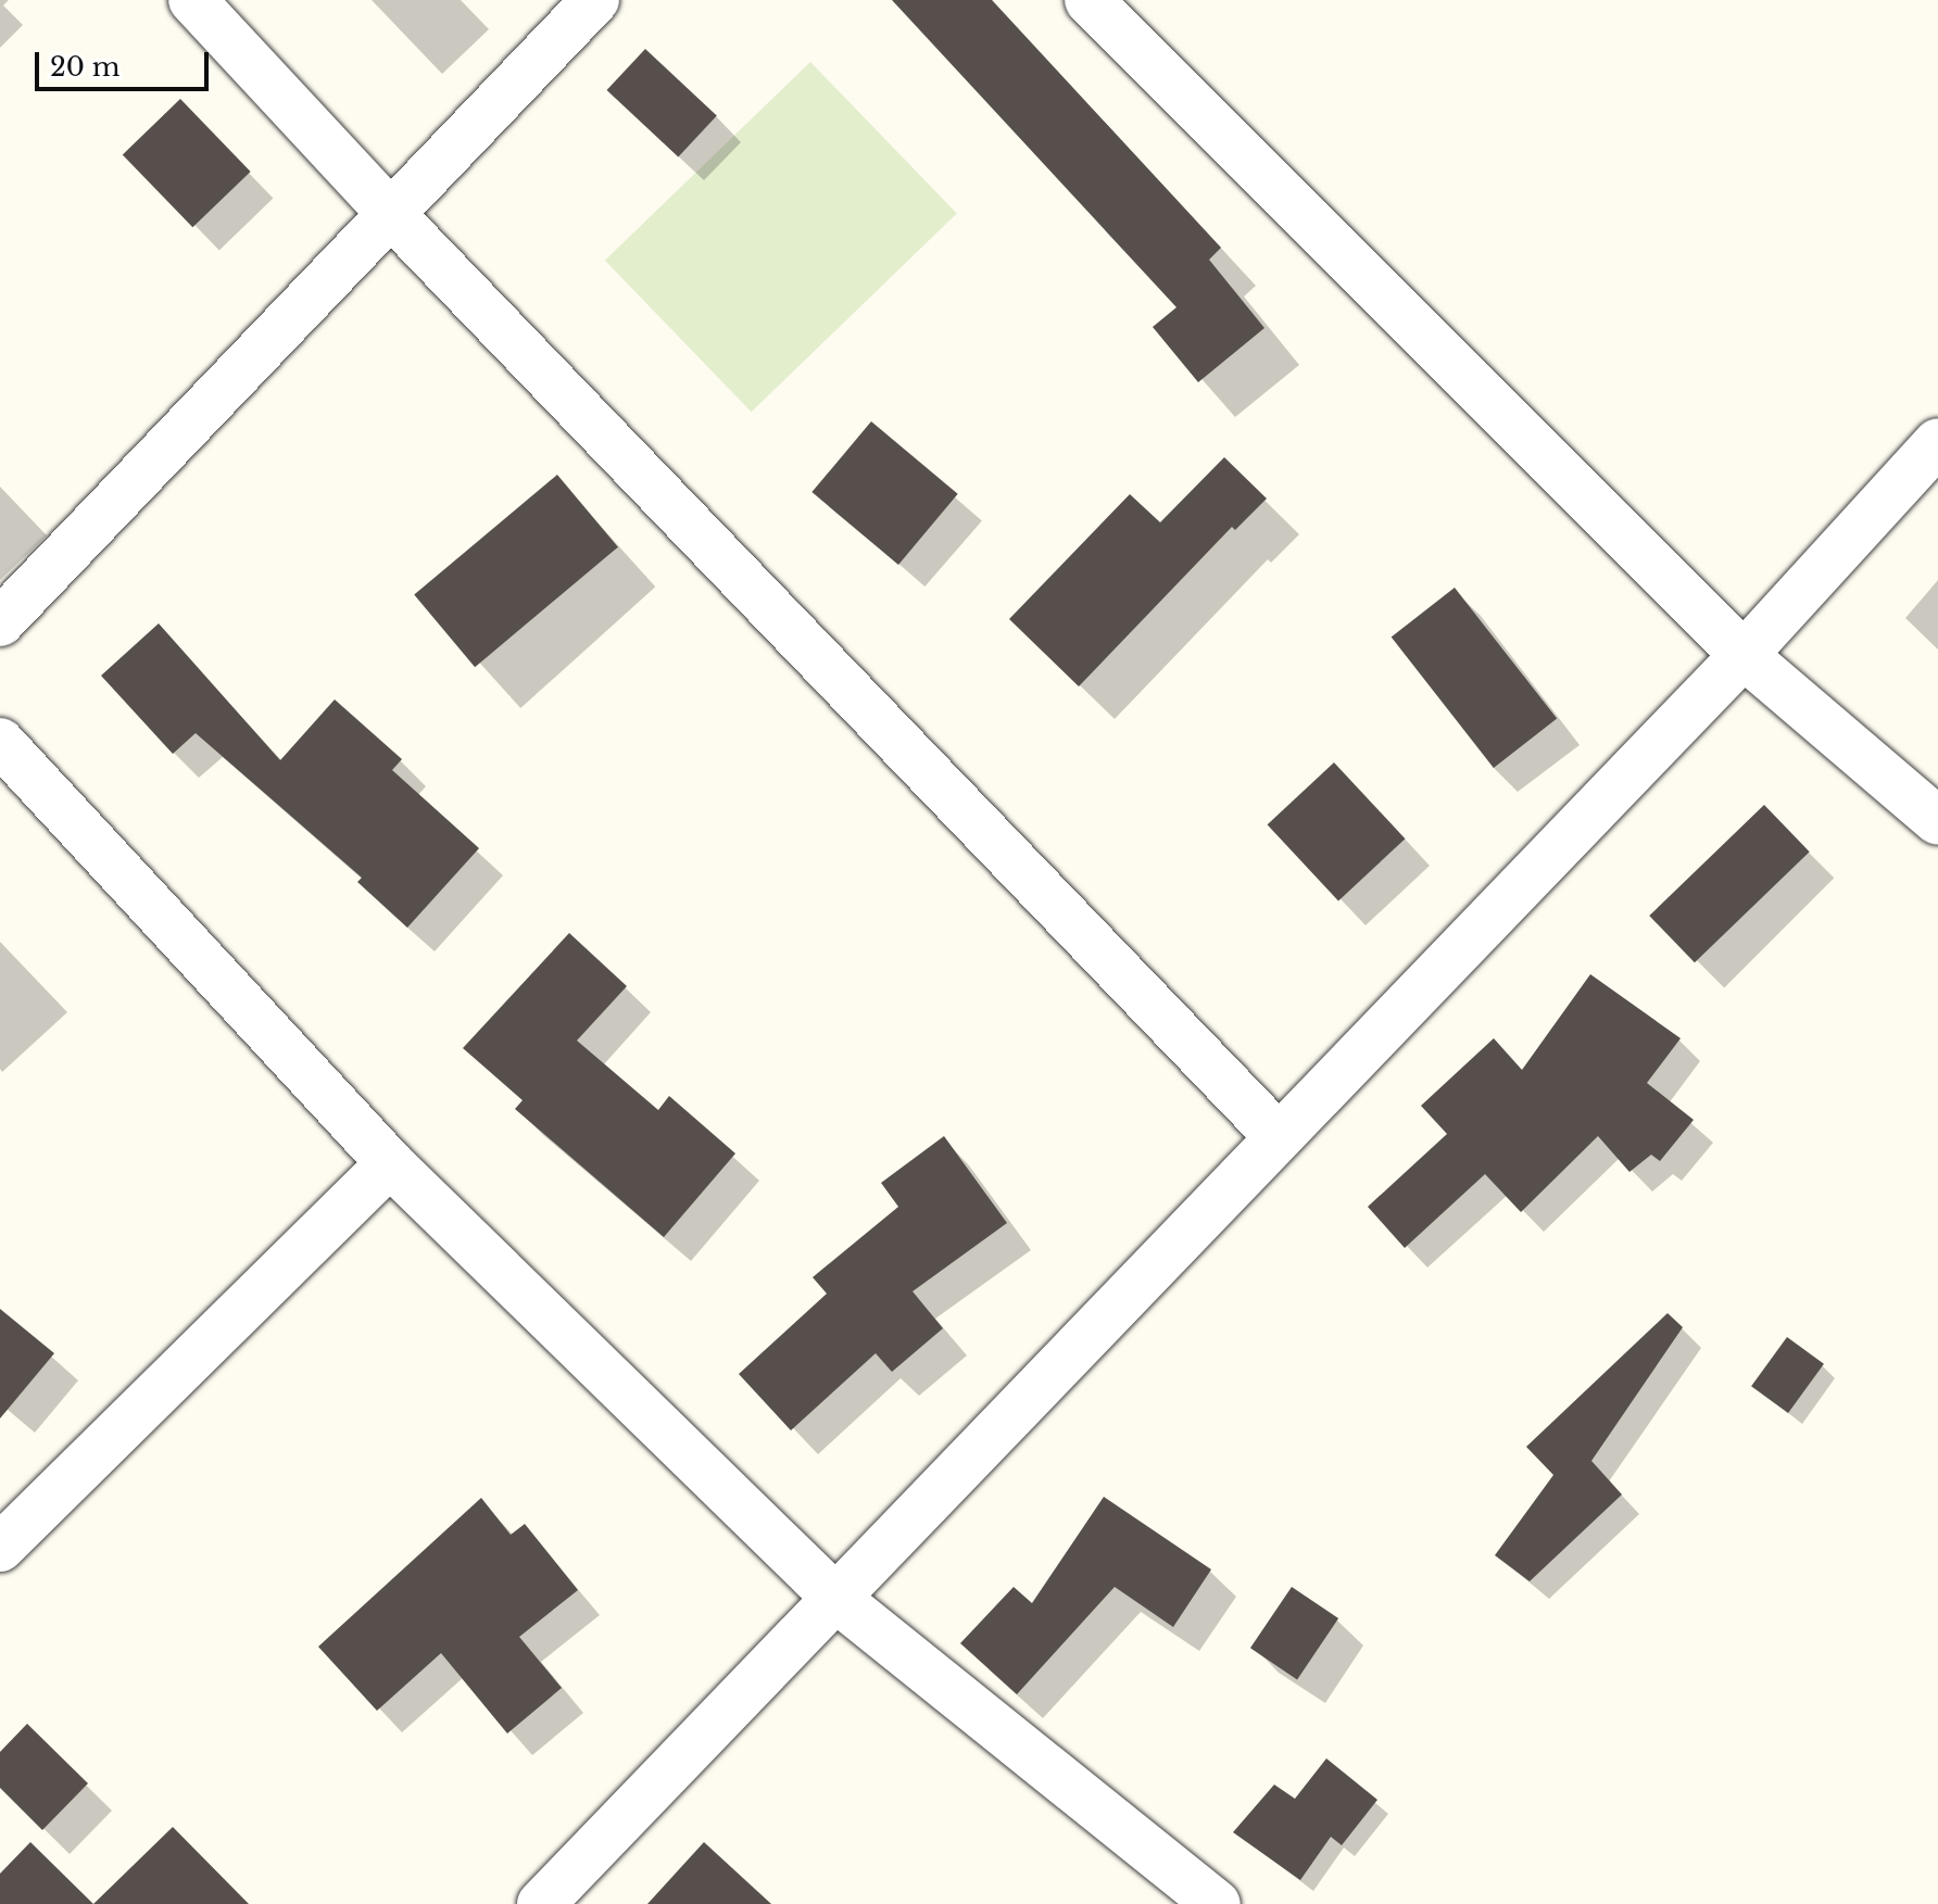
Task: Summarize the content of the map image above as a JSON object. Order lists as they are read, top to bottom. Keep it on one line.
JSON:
{"scale_bar":"20 m"}
